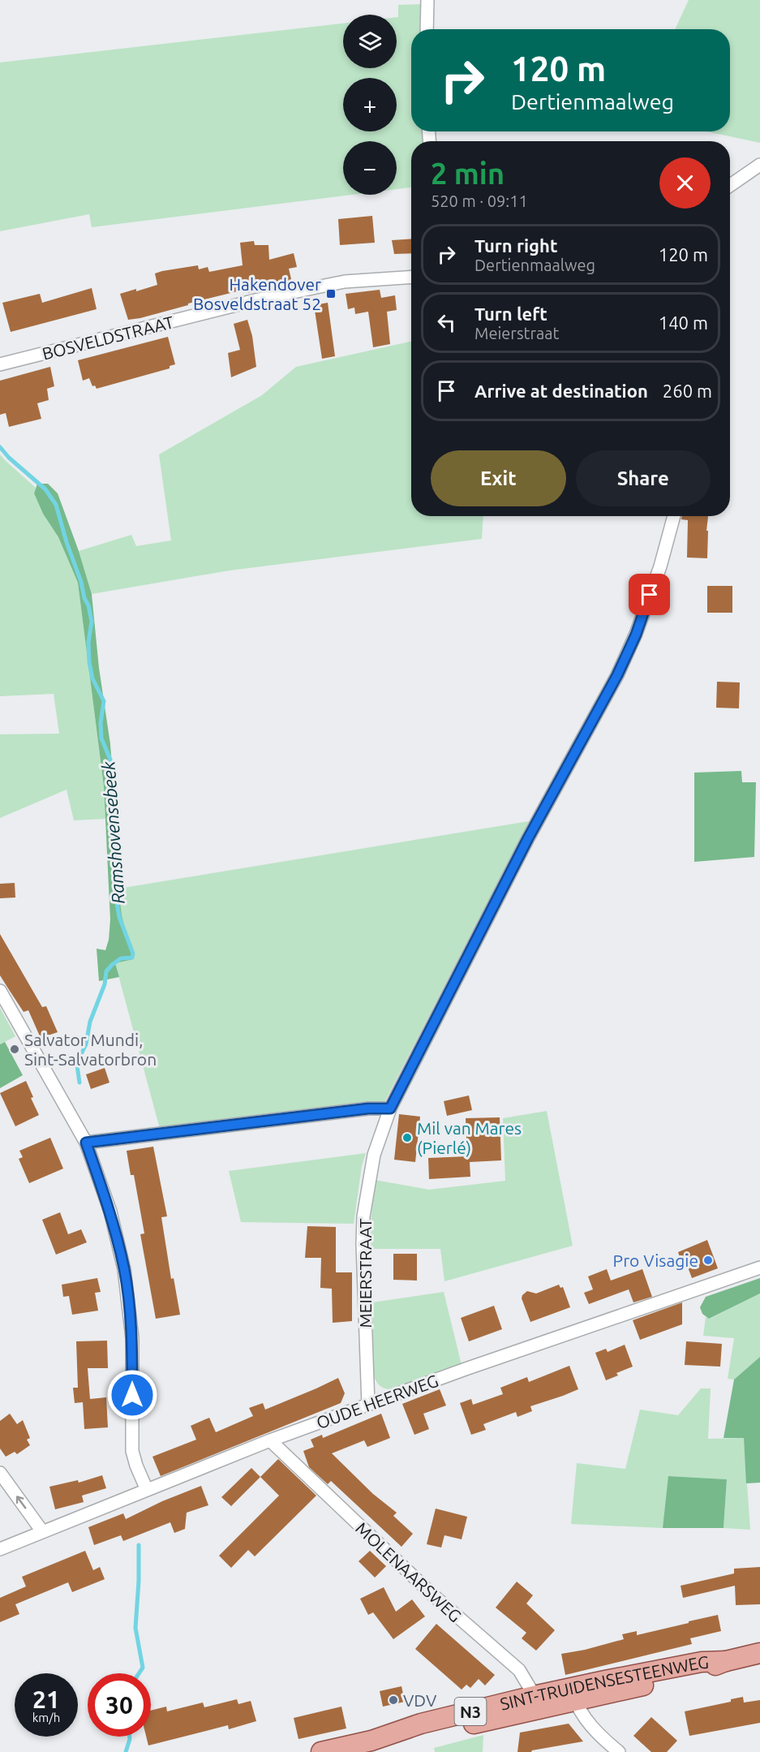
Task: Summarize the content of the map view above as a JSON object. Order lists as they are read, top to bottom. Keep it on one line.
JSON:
{"streets":{"main road":["SINT-TRUIDENSESTEENWEG","N3"],"street":["BOSVELDSTRAAT","MEIERSTRAAT","OUDE HEERWEG","MOLENAARSWEG"]},"crossings":[["MEIERSTRAAT","OUDE HEERWEG"],["OUDE HEERWEG","MOLENAARSWEG"],["MOLENAARSWEG","SINT-TRUIDENSESTEENWEG"]],"water":["Ramshovensebeek"],"places":{"transit":["Hakendover Bosveldstraat 52"],"other":["Salvator Mundi, Sint-Salvatorbron","Mil van Mares (Pierlé)","Pro Visagie","VDV"]},"page":{"map_buttons":["+","−"],"turn":["120 m","Dertienmaalweg"],"heading":["2 min","520 m · 09:11"],"list":[{"name":"Turn right","note":"Dertienmaalweg","value":"120 m"},{"name":"Turn left","note":"Meierstraat","value":"140 m"},{"name":"Arrive at destination","value":"260 m"}],"buttons":["Exit","Share"],"speed":"21 km/h","limit":"30"}}
